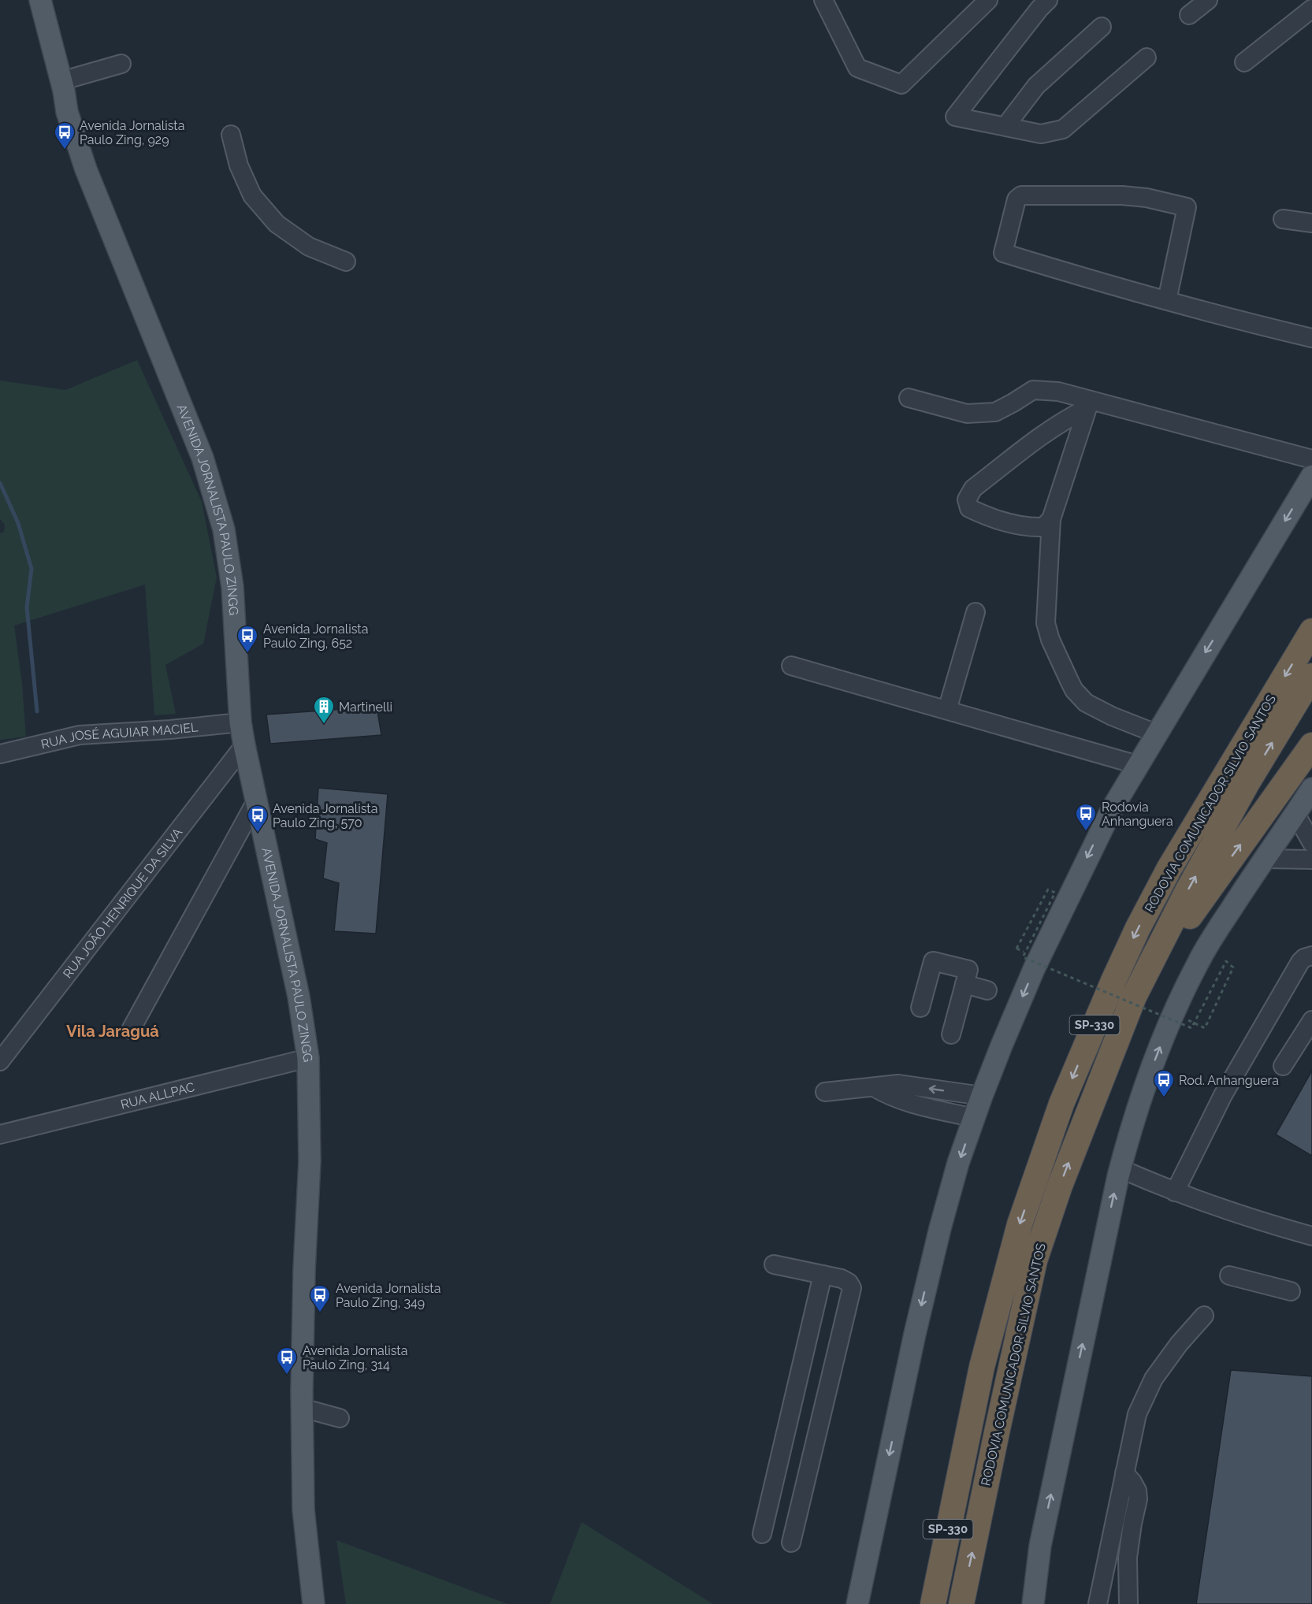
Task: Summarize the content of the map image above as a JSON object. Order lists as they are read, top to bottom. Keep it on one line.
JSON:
{"streets":{"highway":["RODOVIA COMUNICADOR SILVIO SANTOS","SP-330"],"main road":["AVENIDA JORNALISTA PAULO ZINGG"],"street":["RUA JOSÉ AGUIAR MACIEL","RUA JOÃO HENRIQUE DA SILVA","RUA ALLPAC"]},"crossings":[["AVENIDA JORNALISTA PAULO ZINGG","RUA JOSÉ AGUIAR MACIEL"],["AVENIDA JORNALISTA PAULO ZINGG","RUA JOÃO HENRIQUE DA SILVA"],["AVENIDA JORNALISTA PAULO ZINGG","RUA ALLPAC"]],"districts":["Vila Jaraguá"],"places":{"bus stop":["Avenida Jornalista Paulo Zing, 929","Avenida Jornalista Paulo Zing, 652","Rodovia Anhanguera","Avenida Jornalista Paulo Zing, 570","Rod. Anhanguera","Avenida Jornalista Paulo Zing, 349","Avenida Jornalista Paulo Zing, 314"],"building":["Martinelli"]}}
